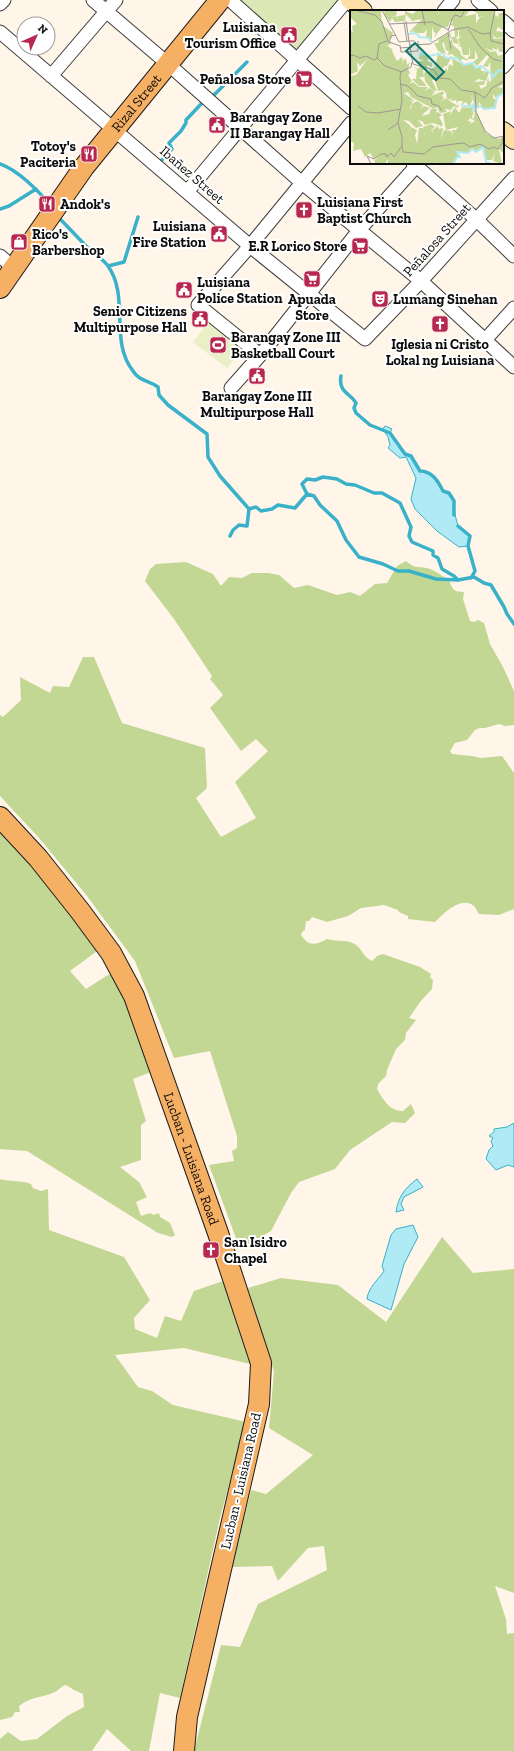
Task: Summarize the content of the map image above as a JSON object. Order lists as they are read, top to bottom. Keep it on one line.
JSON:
{"streets":{"main road":["Rizal Street","Lucban - Luisiana Road"],"street":["Ibañez Street","Peñalosa Street"]},"crossings":[["Rizal Street","Ibañez Street"],["Ibañez Street","Peñalosa Street"]],"places":{"public building":["Luisiana Tourism Office","Barangay Zone II Barangay Hall","Luisiana Fire Station","Luisiana Police Station","Senior Citizens Multipurpose Hall","Barangay Zone III Multipurpose Hall"],"supermarket":["Peñalosa Store","E.R Lorico Store","Apuada Store"],"restaurant":["Totoy's Paciteria","Andok's"],"church":["Luisiana First Baptist Church","Iglesia ni Cristo Lokal ng Luisiana","San Isidro Chapel"],"shop":["Rico's Barbershop"],"theatre":["Lumang Sinehan"],"sports":["Barangay Zone III Basketball Court"]},"north":"top right"}
